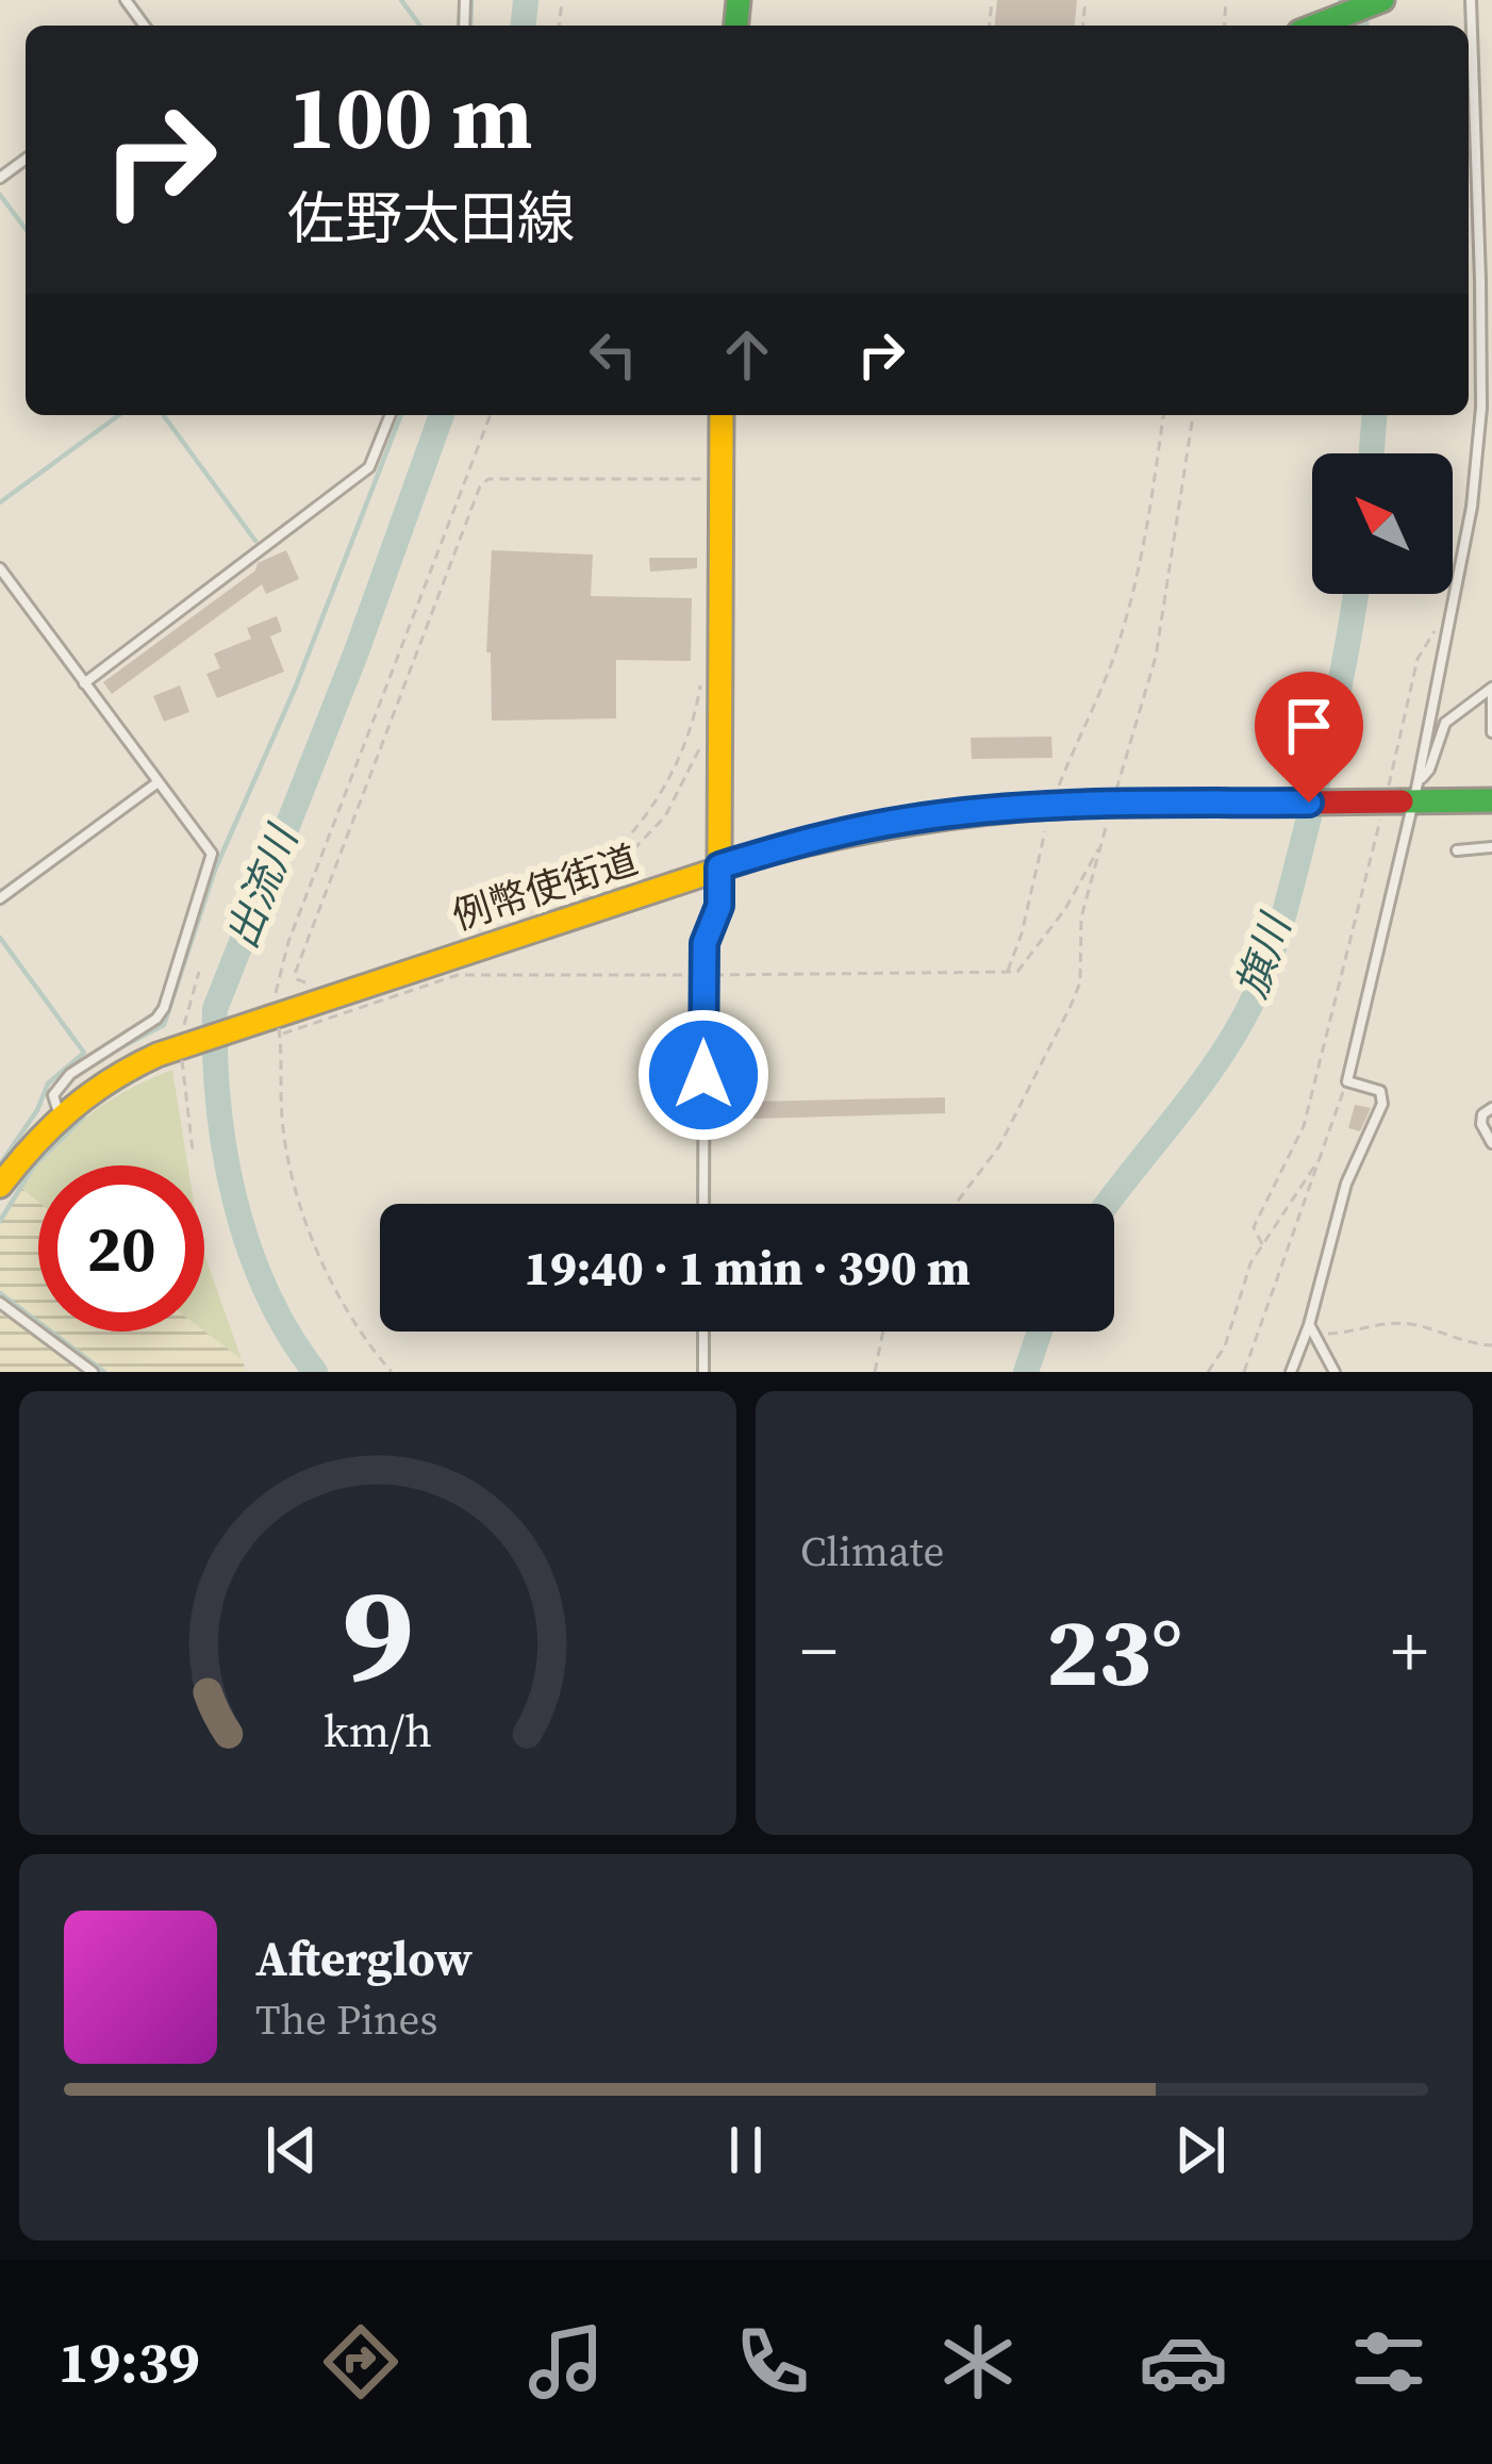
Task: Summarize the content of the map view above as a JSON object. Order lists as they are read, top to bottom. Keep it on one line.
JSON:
{"streets":{"main road":["例幣使街道"]},"water":["出流川","旗川"],"north":"top left","page":{"turn":["100 m","佐野太田線"],"limit":"20","trip":"19:40 · 1 min · 390 m","tile":"Climate","heat":["−","23°","+"],"song":["Afterglow","The Pines"],"tabs":"19:39","gauge":["9","km/h"]}}
